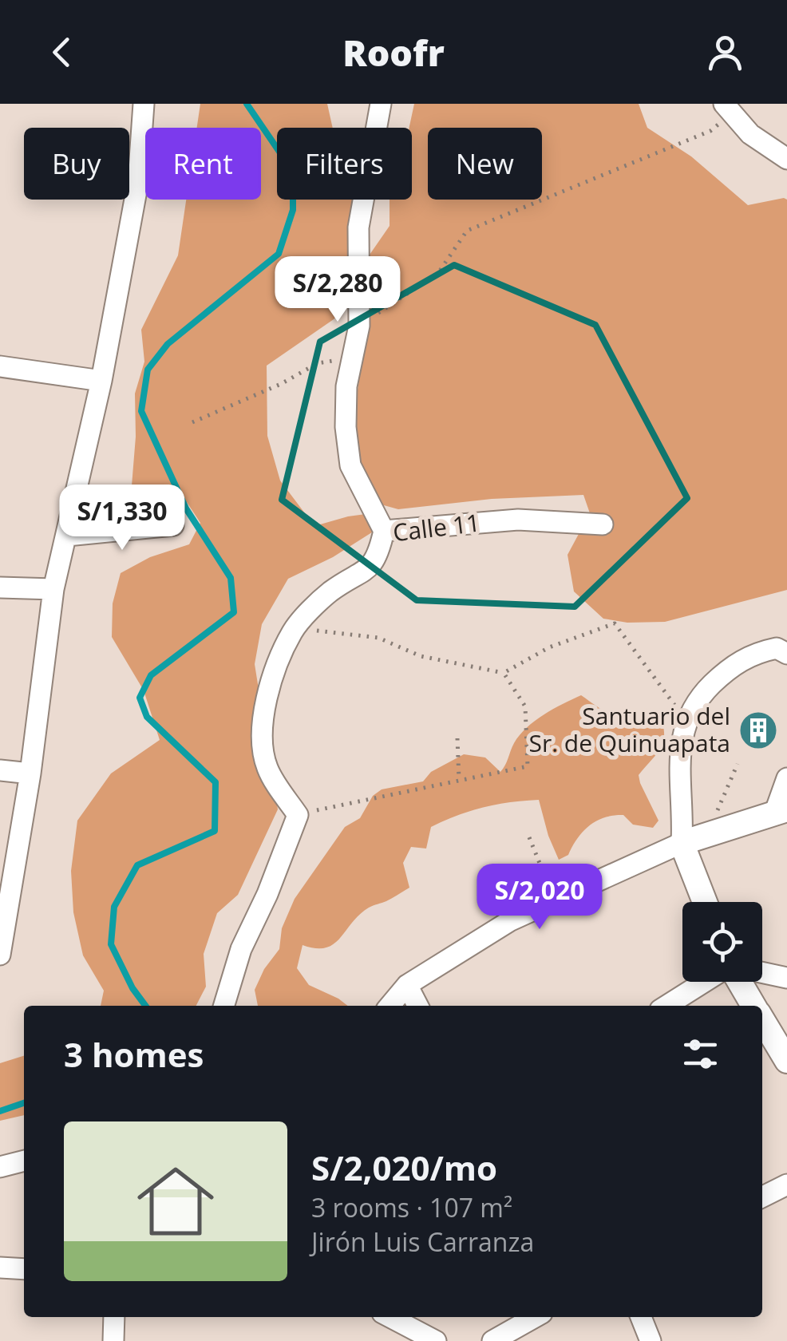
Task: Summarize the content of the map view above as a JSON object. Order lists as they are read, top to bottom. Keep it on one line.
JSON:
{"streets":{"street":["Calle 11"]},"places":{"building":["Santuario del Sr. de Quinuapata"]},"page":{"header":"Roofr","chip":["Buy","Rent","Filters","New"],"price":["S/2,280","S/1,330","S/2,020"],"heading":"3 homes","list":[{"name":"S/2,020/mo","note":"3 rooms · 107 m² · Jirón Luis Carranza"}]}}
